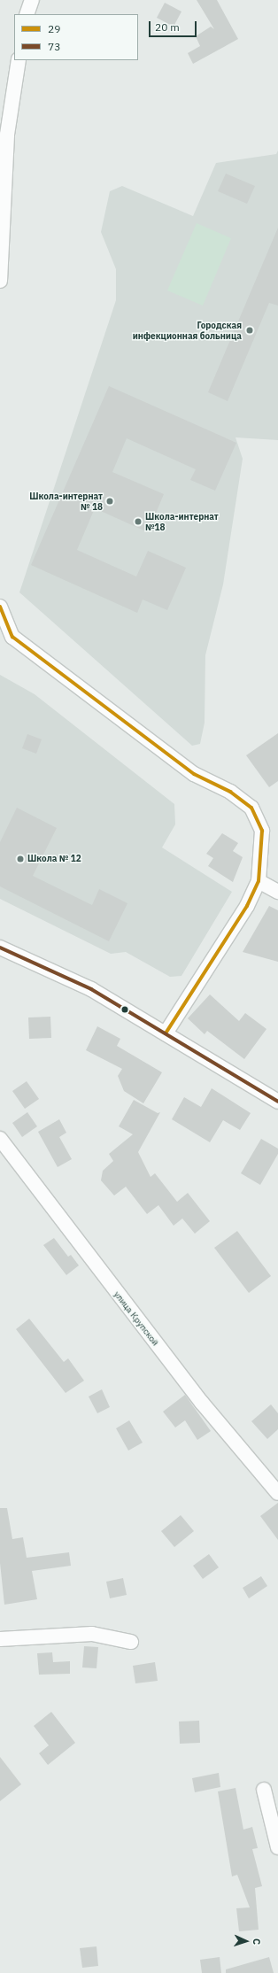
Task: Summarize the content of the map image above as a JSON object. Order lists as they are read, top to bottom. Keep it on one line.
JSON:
{"streets":{"street":["улица Крупской"]},"places":["Городская инфекционная больница","Школа-интернат № 18","Школа-интернат №18","Школа № 12"],"lines":["transit line 29","transit line 73"],"legend":["29","73"],"scale_bar":"20 m","north":"right"}
